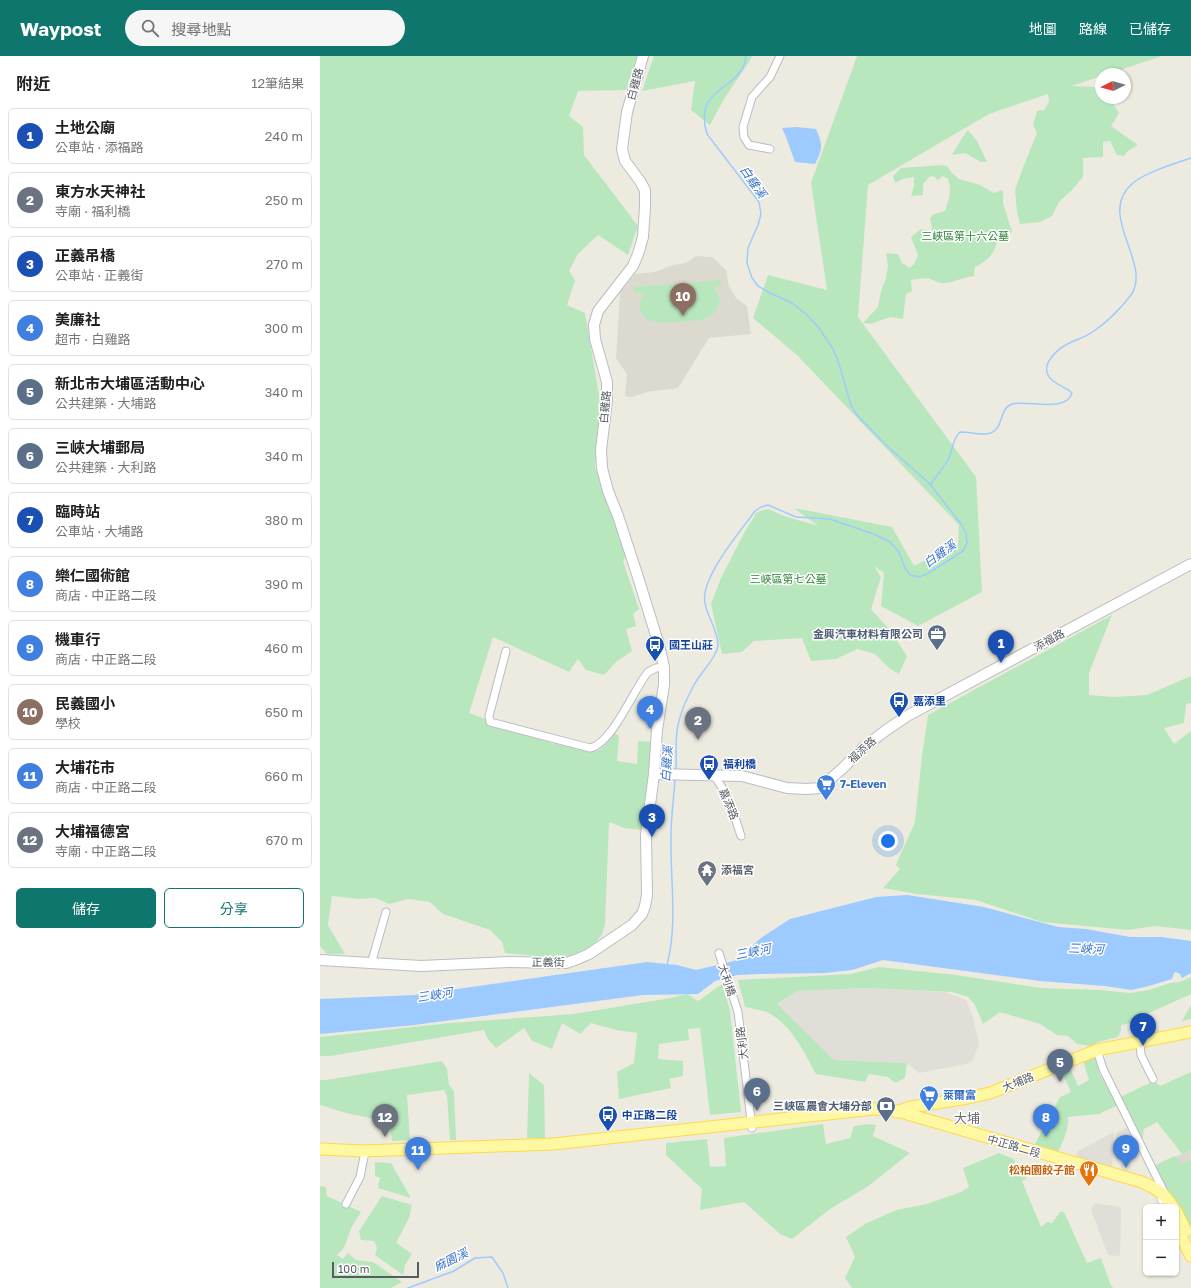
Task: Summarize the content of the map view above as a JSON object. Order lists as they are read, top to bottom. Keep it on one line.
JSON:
{"streets":{"main road":["大埔路","中正路二段"],"street":["白雞路","添福路","福添路","嘉添路","正義街","大利橋","大利路"]},"crossings":[["白雞路","正義街"],["添福路","福添路"],["福添路","嘉添路"],["大利橋","大利路"],["大利路","中正路二段"],["大埔路","中正路二段"]],"districts":["大埔"],"water":["白雞溪","三峽河","麻園溪"],"parks":["三峽區第十六公墓","三峽區第七公墓"],"places":{"office":["金興汽車材料有限公司"],"bus stop":["國王山莊","嘉添里","福利橋","中正路二段"],"supermarket":["7-Eleven","萊爾富"],"temple":["添福宮"],"bank":["三峽區農會大埔分部"],"restaurant":["松柏園餃子館"]},"scale_bar":"100 m","north":"left","page":{"header":"Waypost","search":"搜尋地點","nav":["地圖","路線","已儲存"],"heading":["附近","12筆結果"],"list":[{"mark":"1","name":"土地公廟","note":"公車站 · 添福路","value":"240 m"},{"mark":"2","name":"東方水天神社","note":"寺廟 · 福利橋","value":"250 m"},{"mark":"3","name":"正義吊橋","note":"公車站 · 正義街","value":"270 m"},{"mark":"4","name":"美廉社","note":"超市 · 白雞路","value":"300 m"},{"mark":"5","name":"新北市大埔區活動中心","note":"公共建築 · 大埔路","value":"340 m"},{"mark":"6","name":"三峽大埔郵局","note":"公共建築 · 大利路","value":"340 m"},{"mark":"7","name":"臨時站","note":"公車站 · 大埔路","value":"380 m"},{"mark":"8","name":"樂仁國術館","note":"商店 · 中正路二段","value":"390 m"},{"mark":"9","name":"機車行","note":"商店 · 中正路二段","value":"460 m"},{"mark":"10","name":"民義國小","note":"學校","value":"650 m"},{"mark":"11","name":"大埔花市","note":"商店 · 中正路二段","value":"660 m"},{"mark":"12","name":"大埔福德宮","note":"寺廟 · 中正路二段","value":"670 m"}],"pins":["10","1","4","2","3","7","5","6","8","12","9","11"],"buttons":["儲存","分享"],"map_buttons":["+","−"],"scale":"100 m"}}
